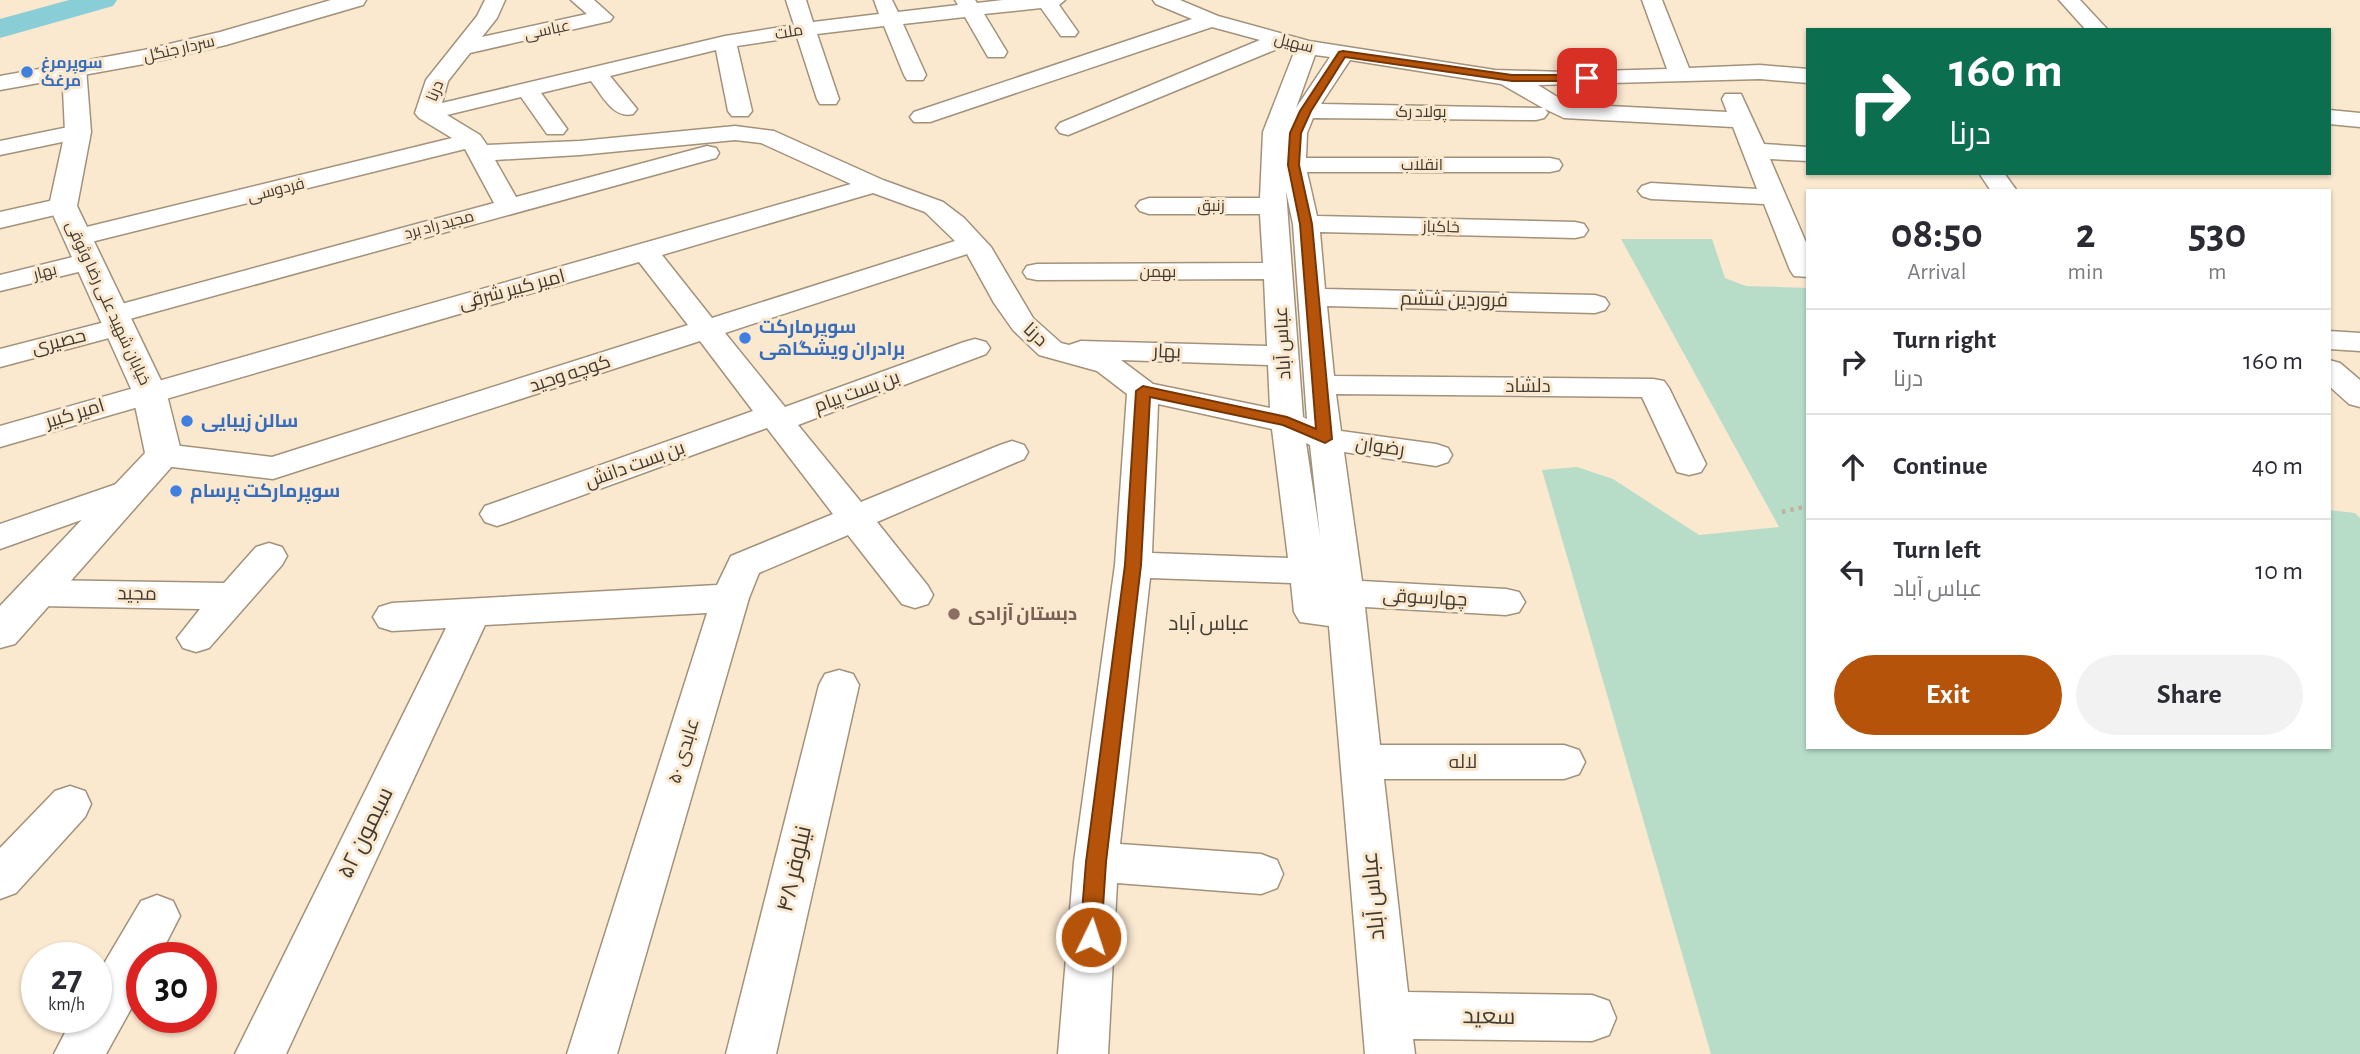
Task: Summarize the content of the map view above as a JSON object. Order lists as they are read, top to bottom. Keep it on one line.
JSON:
{"streets":{"street":["عباسی","ملت","سهیل","سردار جنگل","درنا","پولاد رک","انقلاب","فردوسی","زنبق","مجید راد برد","خاکباز","بهار","بهمن","امیر کبیر شرقی","فروردین ششم","خیابان شهید علی رضا وثوقی","حصیری","عباس آباد","کوچه وحید","دلشاد","بن بست پیام","امیر کبیر","رضوان","بن بست دانش","مجید","چهارسوقی","عابدی ۵۰","لاله","سیمون ۵۲","نیلوفر ۴۸","سعید"]},"crossings":[["عباسی","درنا"],["ملت","درنا"],["سهیل","عباس آباد"],["سردار جنگل","خیابان شهید علی رضا وثوقی"],["درنا","فردوسی"],["درنا","مجید راد برد"],["درنا","بهار"],["درنا","امیر کبیر شرقی"],["درنا","عباس آباد"],["درنا","کوچه وحید"],["درنا","رضوان"],["پولاد رک","عباس آباد"],["انقلاب","عباس آباد"],["فردوسی","مجید راد برد"],["فردوسی","بهار"],["فردوسی","خیابان شهید علی رضا وثوقی"],["زنبق","عباس آباد"],["مجید راد برد","خیابان شهید علی رضا وثوقی"],["مجید راد برد","حصیری"],["خاکباز","عباس آباد"],["بهار","خیابان شهید علی رضا وثوقی"],["بهار","عباس آباد"],["بهمن","عباس آباد"],["امیر کبیر شرقی","خیابان شهید علی رضا وثوقی"],["امیر کبیر شرقی","امیر کبیر"],["فروردین ششم","عباس آباد"],["خیابان شهید علی رضا وثوقی","حصیری"],["خیابان شهید علی رضا وثوقی","کوچه وحید"],["خیابان شهید علی رضا وثوقی","امیر کبیر"],["عباس آباد","دلشاد"],["عباس آباد","رضوان"],["عباس آباد","چهارسوقی"],["عباس آباد","لاله"],["عباس آباد","سعید"],["بن بست پیام","بن بست دانش"]],"districts":["عباس آباد"],"places":["سوپرمرغ مرغک","سوپرمارکت برادران ویشگاهی","سالن زیبایی","سوپرمارکت پرسام","دبستان آزادی"],"page":{"turn":["160 m","درنا"],"eta":["08:50","Arrival","2","min","530","m"],"list":[{"name":"Turn right","note":"درنا","value":"160 m"},{"name":"Continue","value":"40 m"},{"name":"Turn left","note":"عباس آباد","value":"10 m"}],"buttons":["Exit","Share"],"speed":"27 km/h","limit":"30"}}
